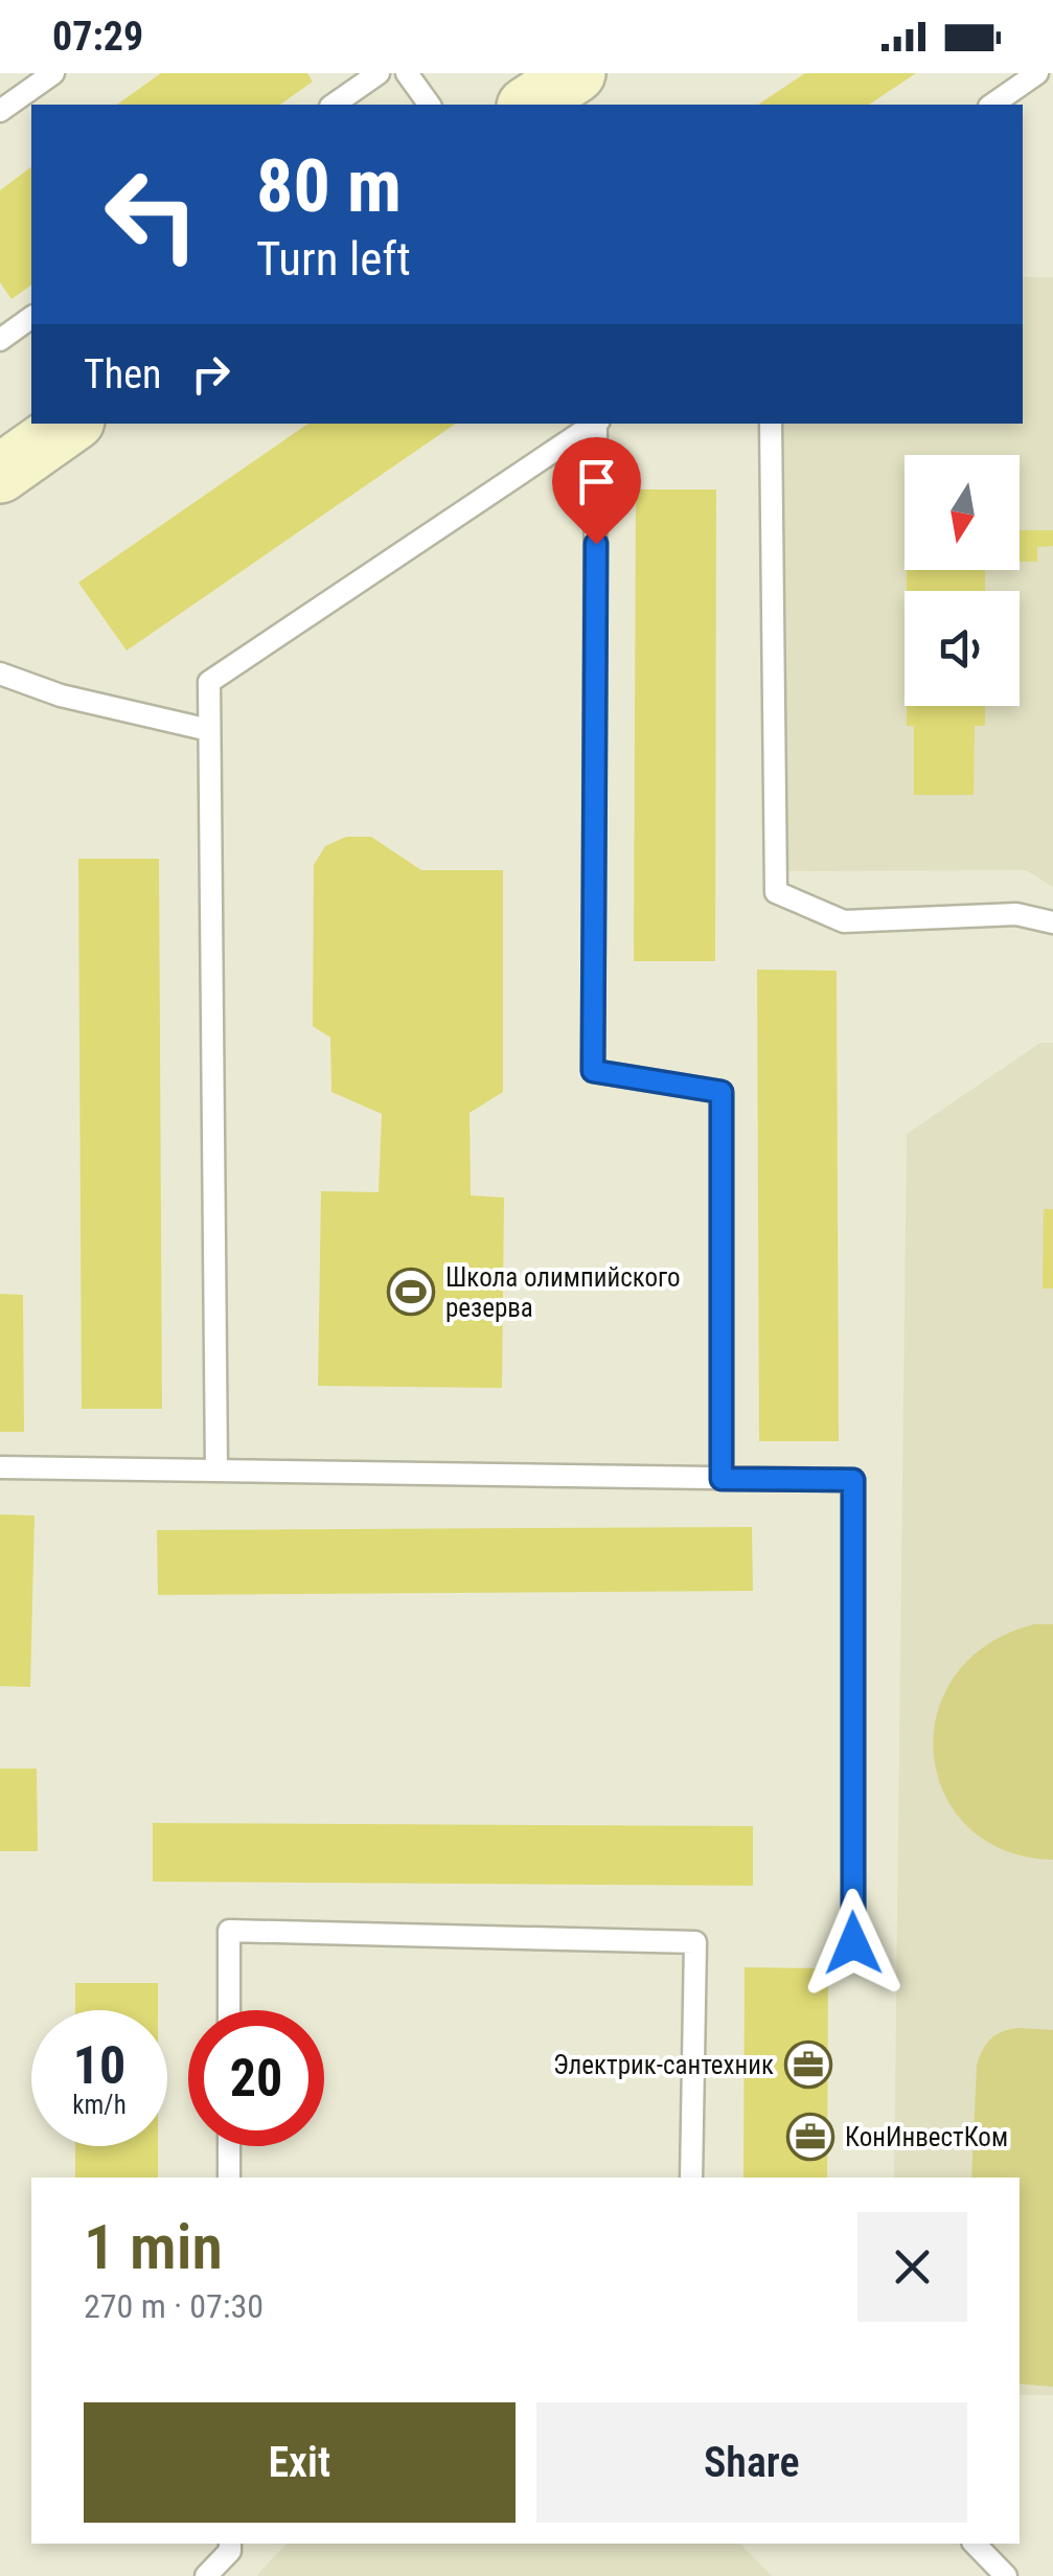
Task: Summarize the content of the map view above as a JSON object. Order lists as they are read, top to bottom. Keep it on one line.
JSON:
{"places":{"sports":["Школа олимпийского резерва"],"office":["Электрик-сантехник","КонИнвестКом"]},"north":"bottom","page":{"status":"07:29","turn":["80 m","Turn left"],"then":"Then","speed":"10 km/h","limit":"20","heading":["1 min","270 m · 07:30"],"buttons":["Exit","Share"]}}
